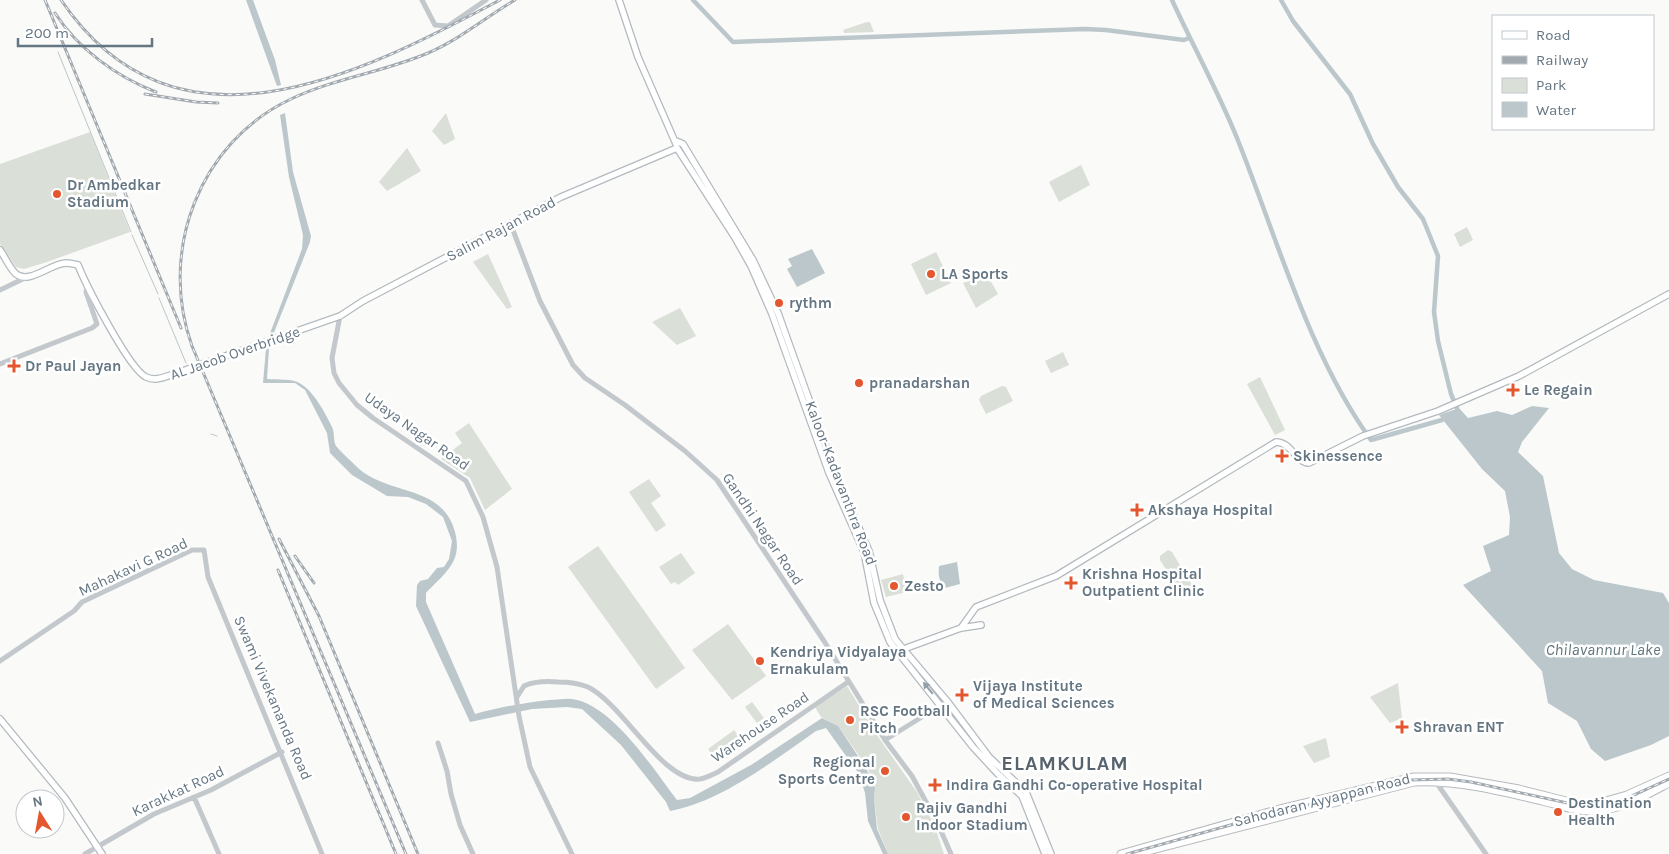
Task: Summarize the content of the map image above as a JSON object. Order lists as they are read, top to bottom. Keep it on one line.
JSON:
{"streets":{"main road":["Salim Rajan Road","AL Jacob Overbridge","Kaloor-Kadavanthra Road","Sahodaran Ayyappan Road"],"street":["Udaya Nagar Road","Gandhi Nagar Road","Mahakavi G Road","Swami Vivekananda Road","Warehouse Road","Karakkat Road"]},"crossings":[["Salim Rajan Road","AL Jacob Overbridge"],["Salim Rajan Road","Udaya Nagar Road"],["Salim Rajan Road","Kaloor-Kadavanthra Road"],["Salim Rajan Road","Gandhi Nagar Road"],["AL Jacob Overbridge","Udaya Nagar Road"],["Udaya Nagar Road","Warehouse Road"],["Gandhi Nagar Road","Warehouse Road"],["Mahakavi G Road","Swami Vivekananda Road"],["Swami Vivekananda Road","Karakkat Road"]],"districts":["ELAMKULAM"],"water":["Chilavannur Lake"],"places":{"other":["Dr Ambedkar Stadium","LA Sports","rythm","pranadarshan","Zesto","Kendriya Vidyalaya Ernakulam","RSC Football Pitch","Regional Sports Centre","Destination Health","Rajiv Gandhi Indoor Stadium"],"health":["Dr Paul Jayan","Le Regain","Skinessence","Akshaya Hospital","Krishna Hospital Outpatient Clinic","Vijaya Institute of Medical Sciences","Shravan ENT","Indira Gandhi Co-operative Hospital"]},"legend":["Road","Railway","Park","Water"],"scale_bar":"200 m","north":"top"}
